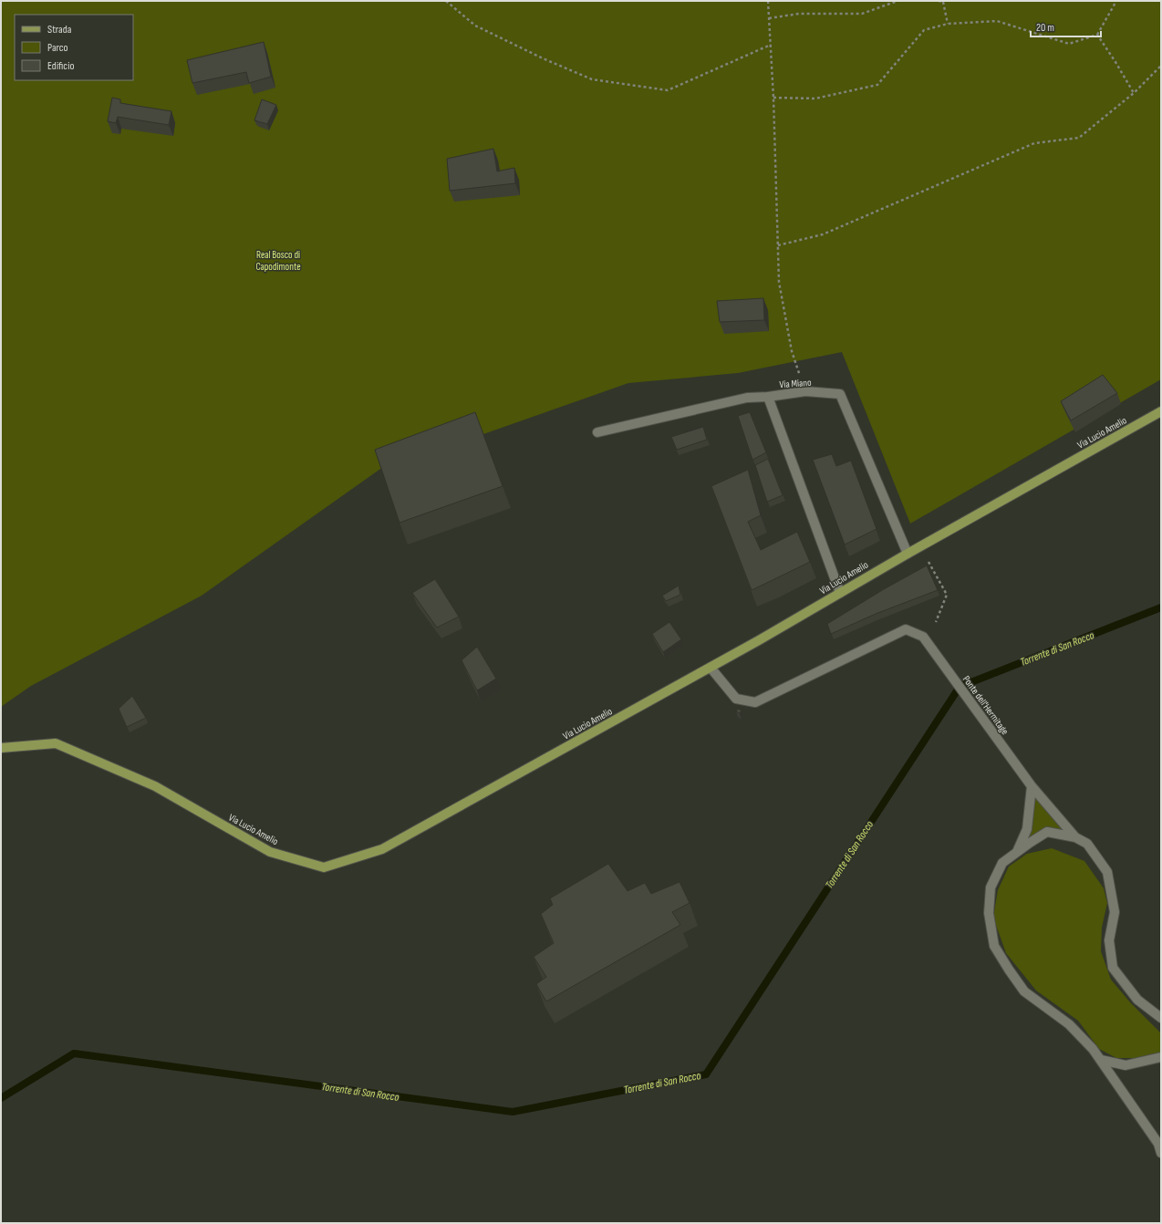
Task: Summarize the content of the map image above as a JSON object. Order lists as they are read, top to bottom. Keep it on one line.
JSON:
{"streets":{"main road":["Via Lucio Amelio"],"lane":["Via Miano","Ponte dell'Hermitage"]},"crossings":[["Via Miano","Via Lucio Amelio"],["Via Lucio Amelio","Ponte dell'Hermitage"]],"water":["Torrente di San Rocco"],"parks":["Real Bosco di Capodimonte"],"legend":["Strada","Parco","Edificio"],"scale_bar":"20 m"}
